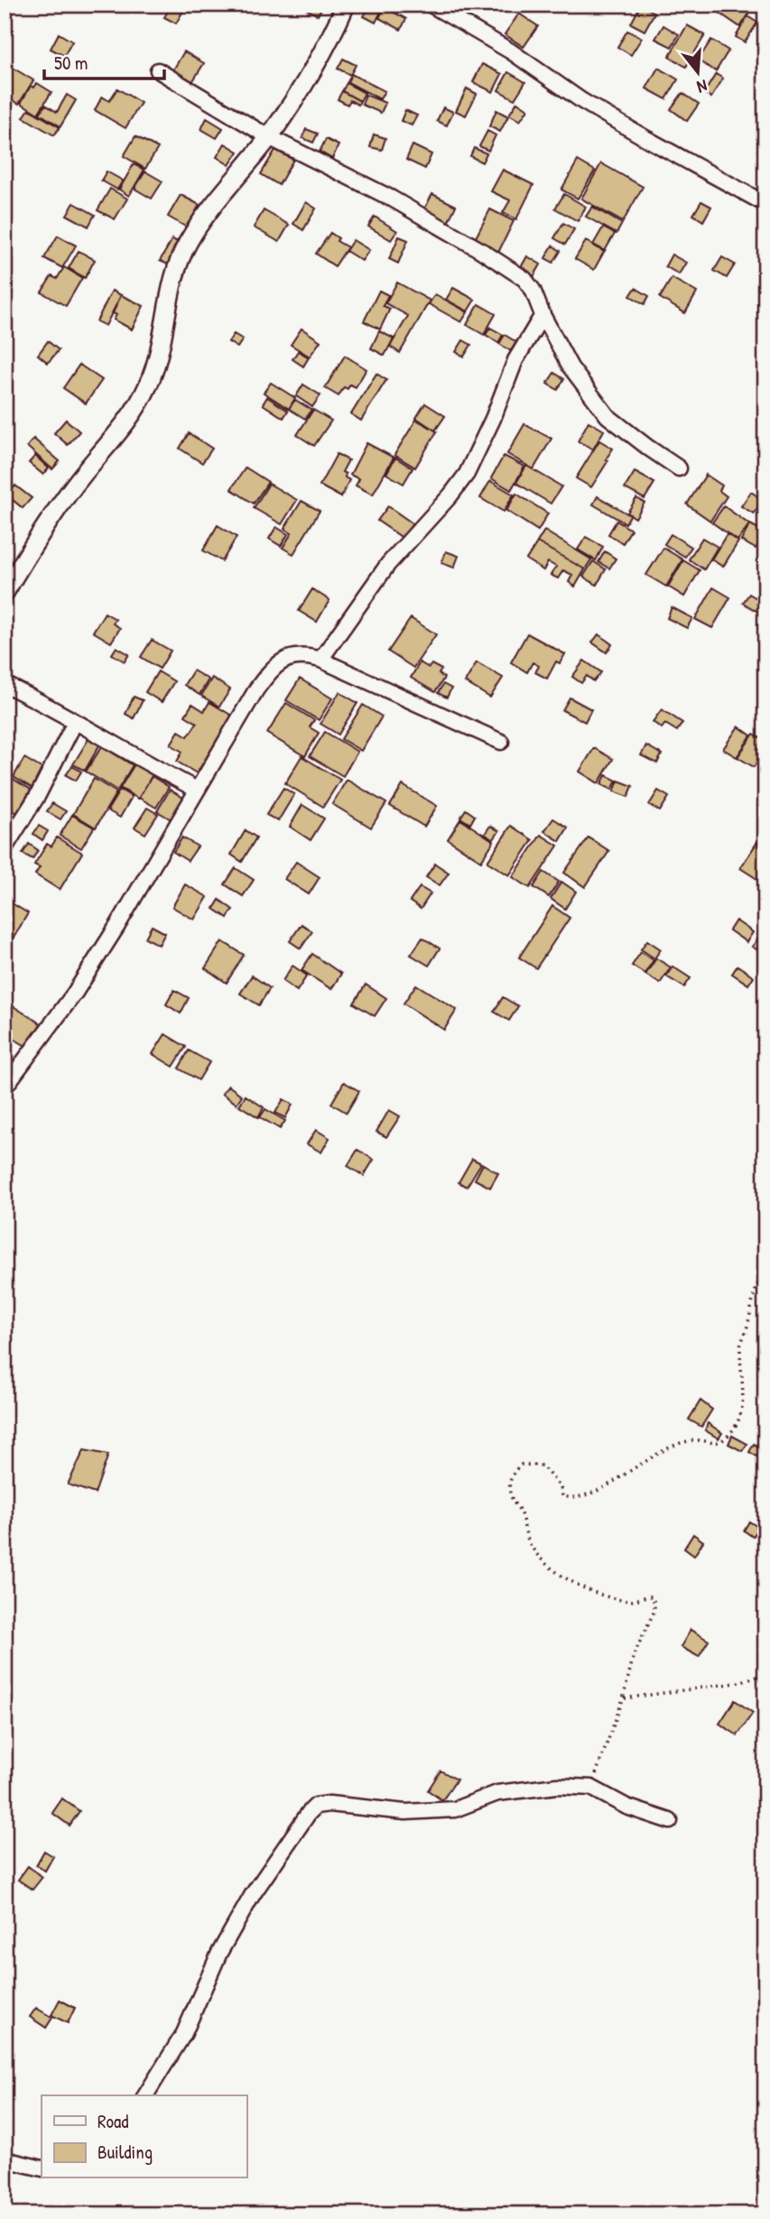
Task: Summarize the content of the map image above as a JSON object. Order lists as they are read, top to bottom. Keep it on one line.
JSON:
{"legend":["Road","Building"],"scale_bar":"50 m","north":"bottom"}
